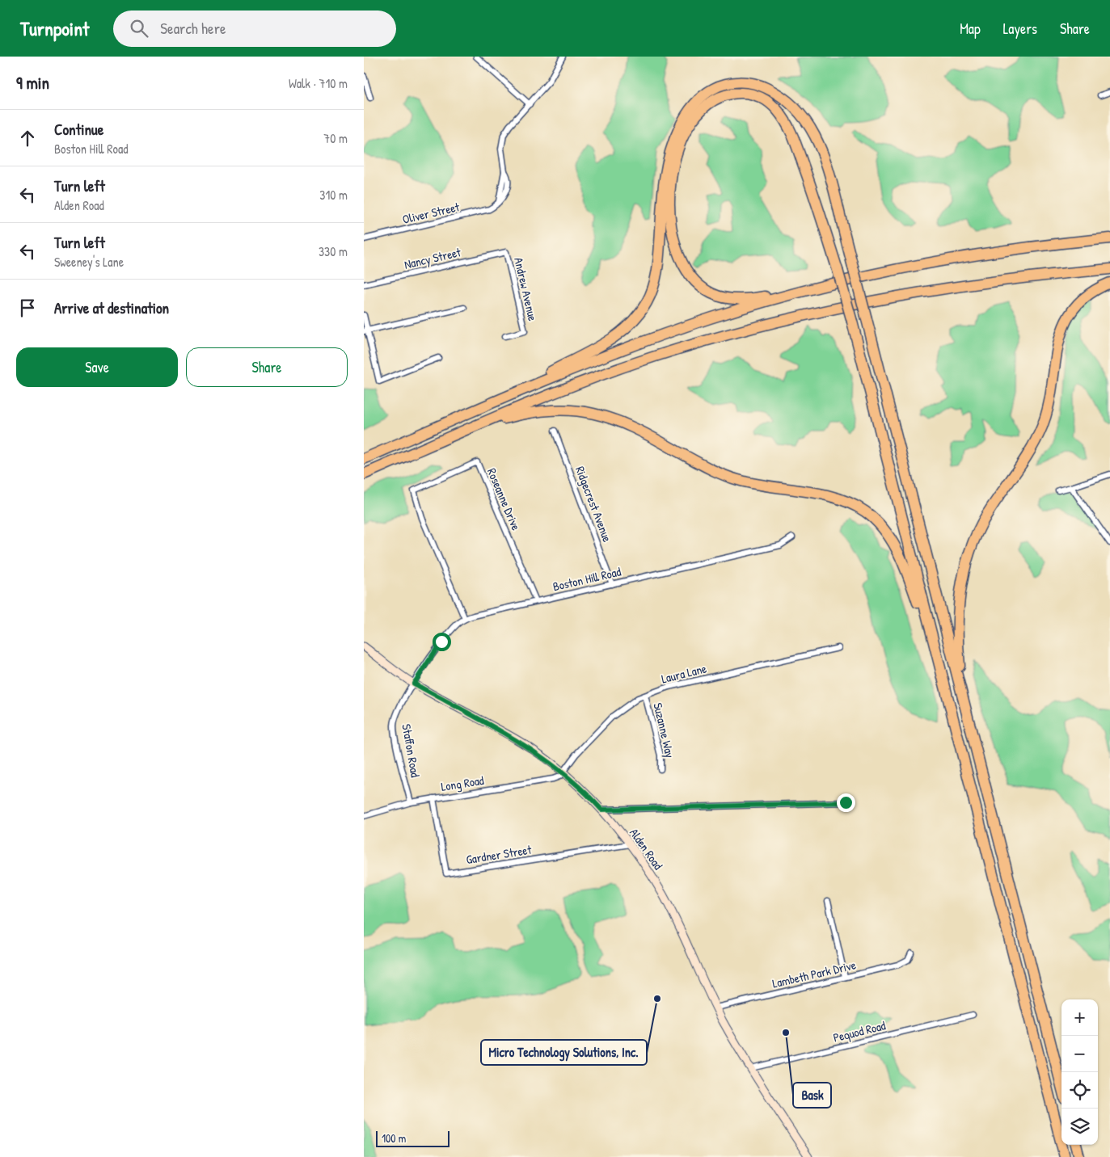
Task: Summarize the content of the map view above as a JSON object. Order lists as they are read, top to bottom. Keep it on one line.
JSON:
{"streets":{"main road":["Alden Road"],"street":["Oliver Street","Nancy Street","Andrew Avenue","Roseanne Drive","Ridgecrest Avenue","Boston Hill Road","Laura Lane","Suzanne Way","Staffon Road","Long Road","Gardner Street","Lambeth Park Drive","Pequod Road"]},"crossings":[["Nancy Street","Andrew Avenue"],["Roseanne Drive","Boston Hill Road"],["Ridgecrest Avenue","Boston Hill Road"],["Boston Hill Road","Staffon Road"],["Boston Hill Road","Alden Road"],["Laura Lane","Suzanne Way"],["Laura Lane","Long Road"],["Laura Lane","Alden Road"],["Staffon Road","Long Road"],["Staffon Road","Alden Road"],["Long Road","Alden Road"],["Long Road","Gardner Street"],["Alden Road","Gardner Street"],["Alden Road","Lambeth Park Drive"],["Alden Road","Pequod Road"]],"places":["Micro Technology Solutions, Inc.","Bask"],"scale_bar":"100 m","page":{"header":"Turnpoint","search":"Search here","nav":["Map","Layers","Share"],"heading":["9 min","Walk · 710 m"],"list":[["Continue","Boston Hill Road","70 m"],["Turn left","Alden Road","310 m"],["Turn left","Sweeney's Lane","330 m"],"Arrive at destination"],"buttons":["Save","Share"],"map_buttons":["+","−"],"scale":"100 m"}}
